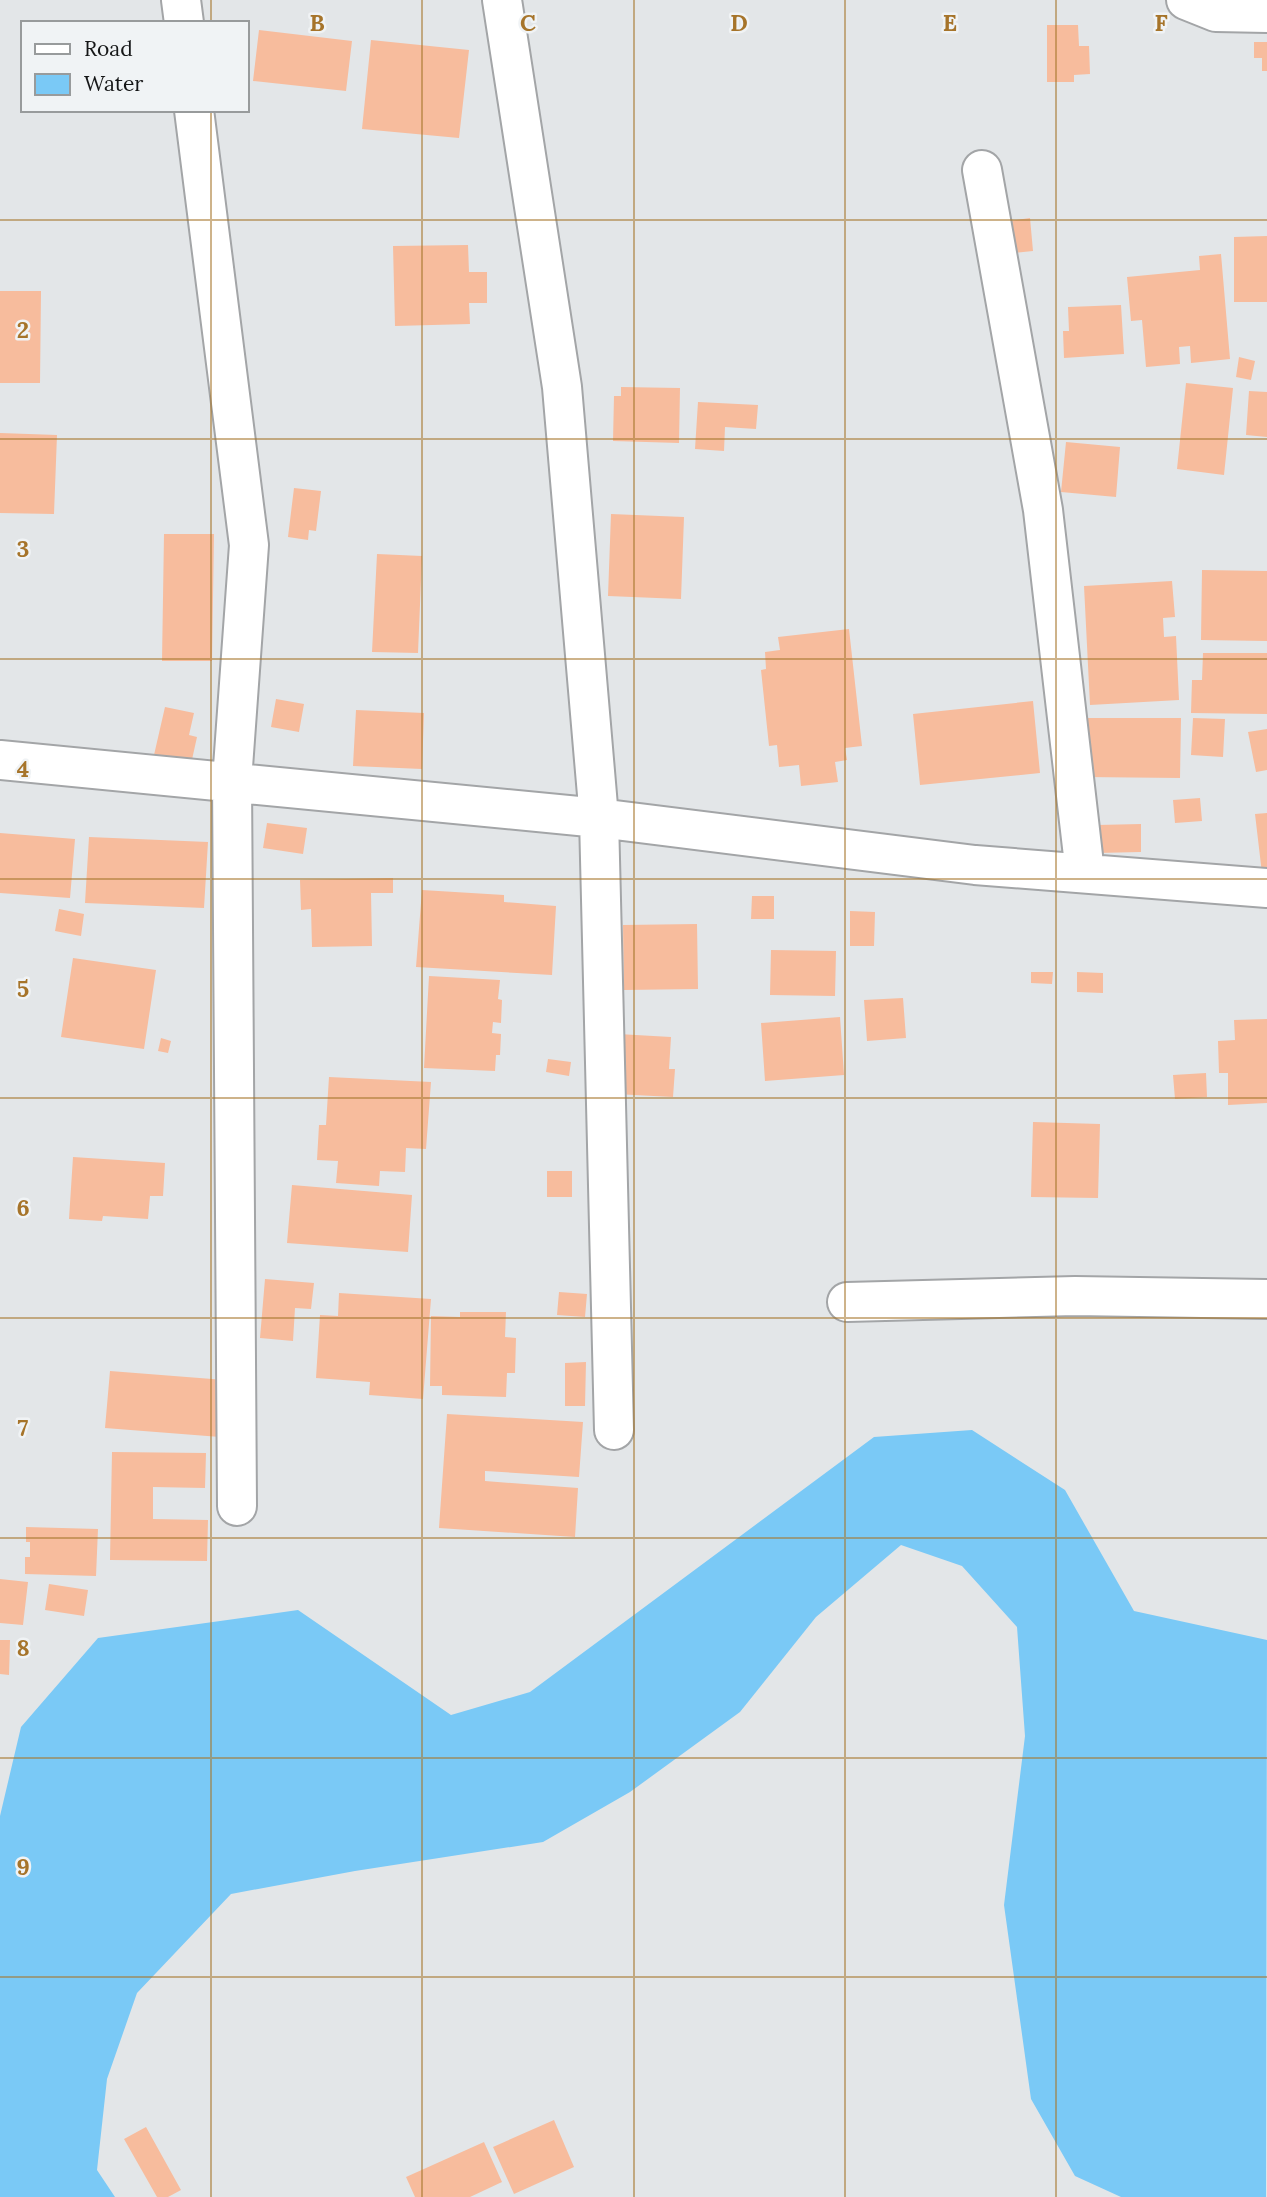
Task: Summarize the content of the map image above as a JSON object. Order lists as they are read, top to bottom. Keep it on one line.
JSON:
{"legend":["Road","Water"],"grid":{"columns":["B","C","D","E","F"],"rows":["2","3","4","5","6","7","8","9"]}}
